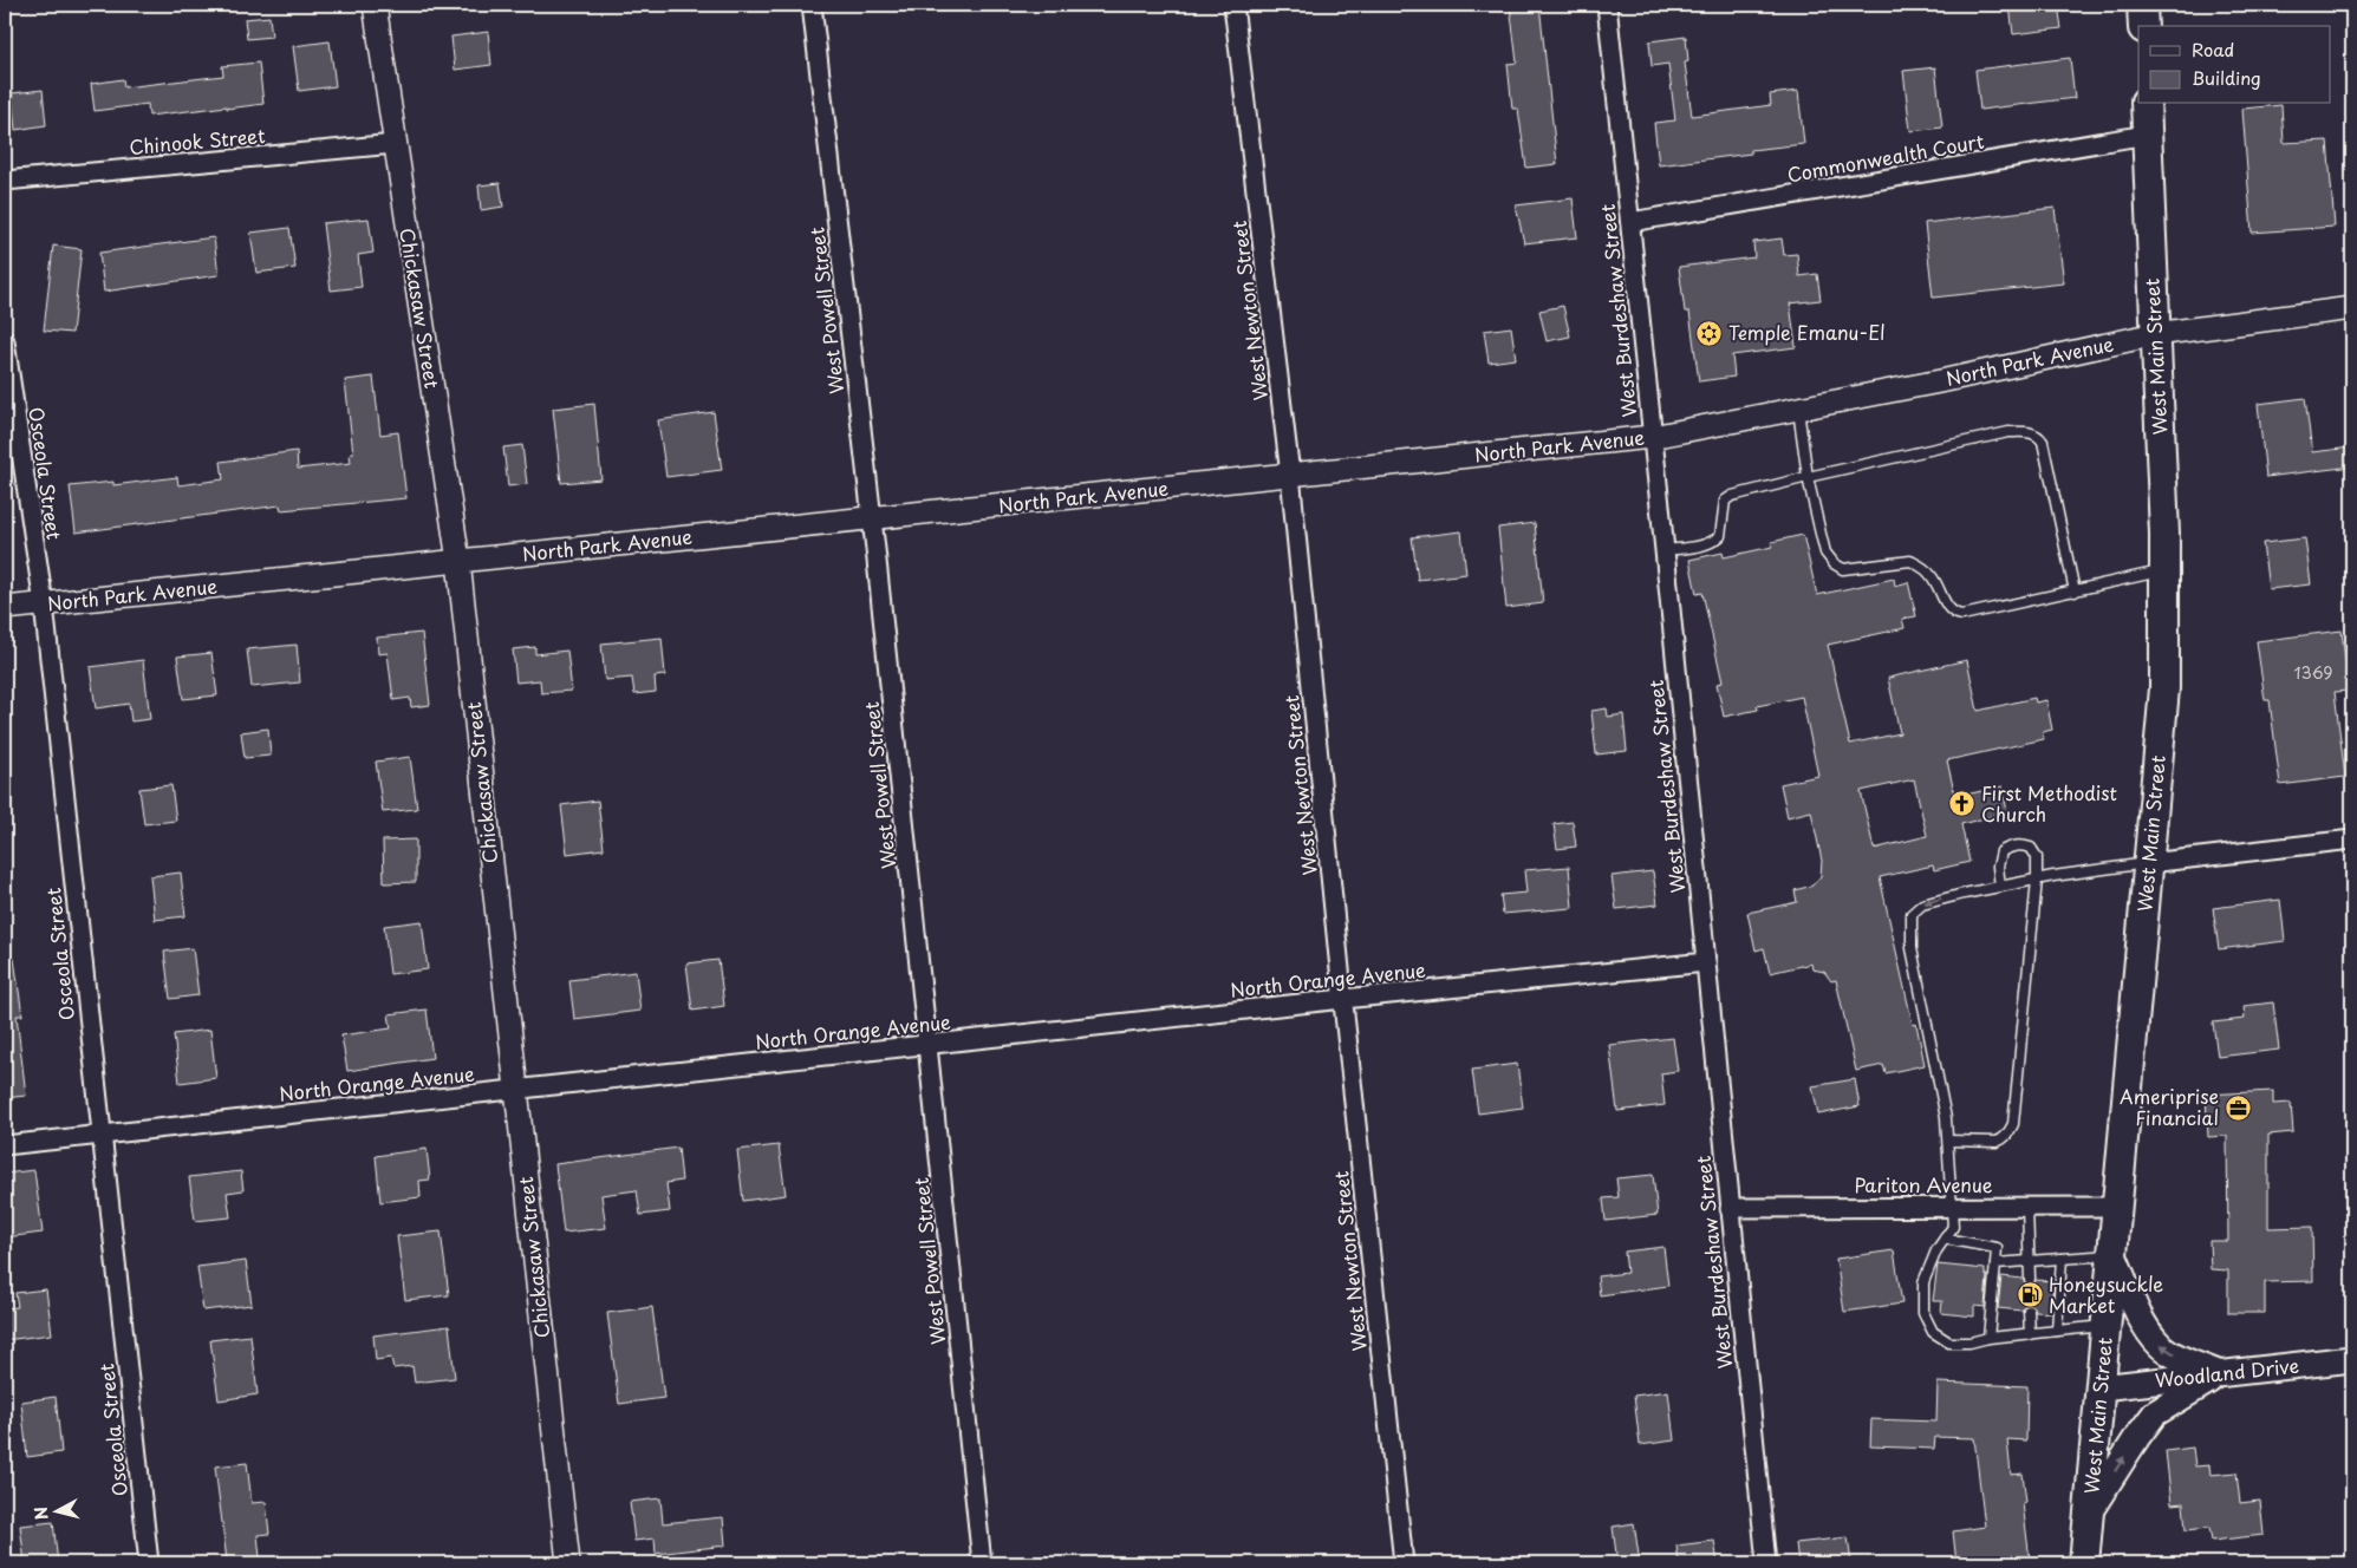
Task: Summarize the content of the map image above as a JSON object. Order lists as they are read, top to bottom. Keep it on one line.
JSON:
{"streets":{"main road":["West Main Street","Woodland Drive"],"street":["Chinook Street","Commonwealth Court","Chickasaw Street","West Powell Street","West Newton Street","West Burdeshaw Street","North Park Avenue","Osceola Street","North Orange Avenue","Pariton Avenue"]},"crossings":[["Chinook Street","Chickasaw Street"],["Commonwealth Court","West Burdeshaw Street"],["Commonwealth Court","West Main Street"],["Chickasaw Street","North Park Avenue"],["Chickasaw Street","North Orange Avenue"],["West Powell Street","North Park Avenue"],["West Powell Street","North Orange Avenue"],["West Newton Street","North Park Avenue"],["West Newton Street","North Orange Avenue"],["West Burdeshaw Street","North Park Avenue"],["West Burdeshaw Street","North Orange Avenue"],["West Burdeshaw Street","Pariton Avenue"],["West Main Street","North Park Avenue"],["West Main Street","Pariton Avenue"],["West Main Street","Woodland Drive"],["North Park Avenue","Osceola Street"],["Osceola Street","North Orange Avenue"]],"places":{"synagogue":["Temple Emanu-El"],"church":["First Methodist Church"],"office":["Ameriprise Financial"],"fuel station":["Honeysuckle Market"]},"house_numbers":["1369"],"legend":["Road","Building"],"north":"left"}
